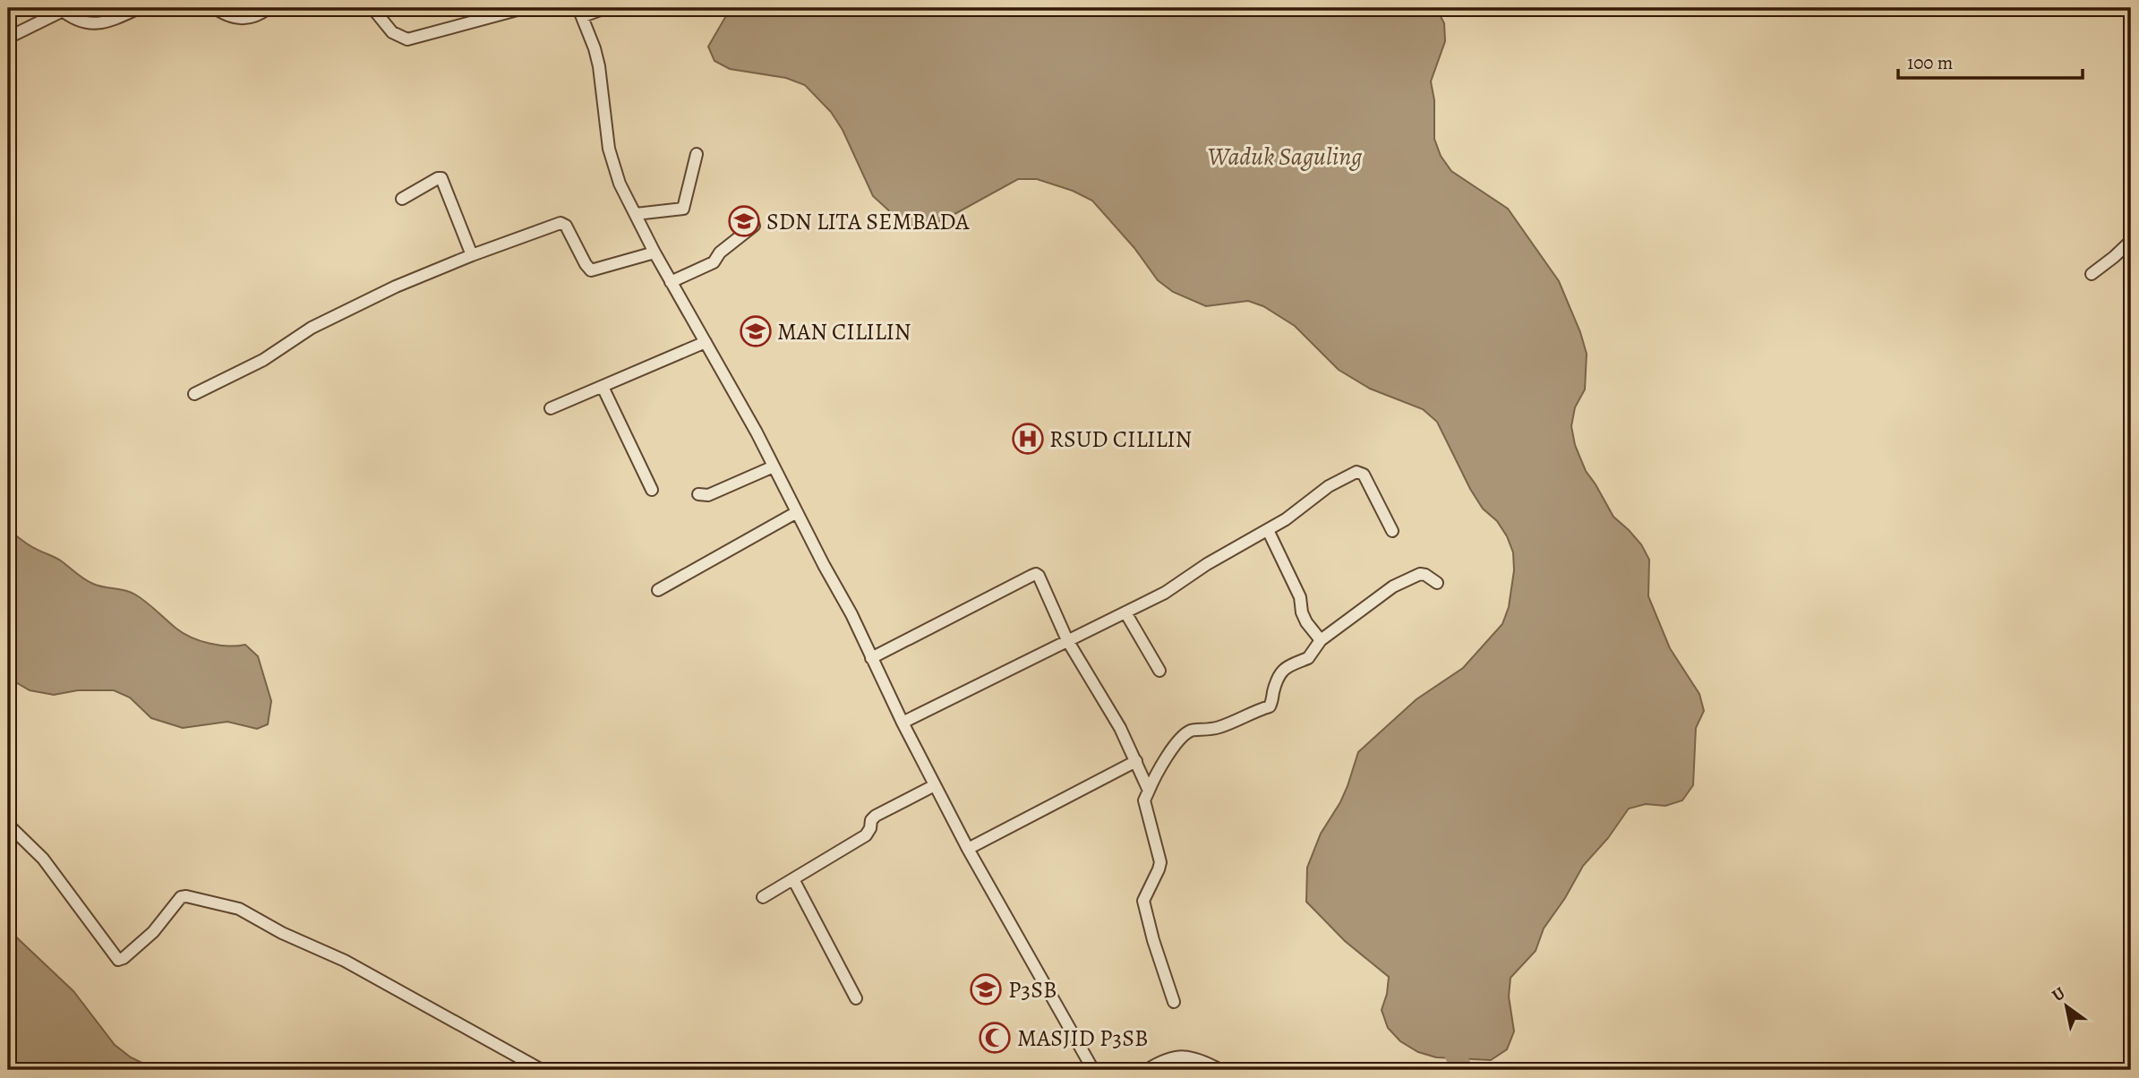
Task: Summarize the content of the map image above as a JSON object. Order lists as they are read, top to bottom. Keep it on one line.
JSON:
{"water":["Waduk Saguling"],"places":{"school or university":["SDN LITA SEMBADA","MAN CILILIN","P3SB"],"hospital":["RSUD CILILIN"],"mosque":["MASJID P3SB"]},"scale_bar":"100 m","north":"top left"}
